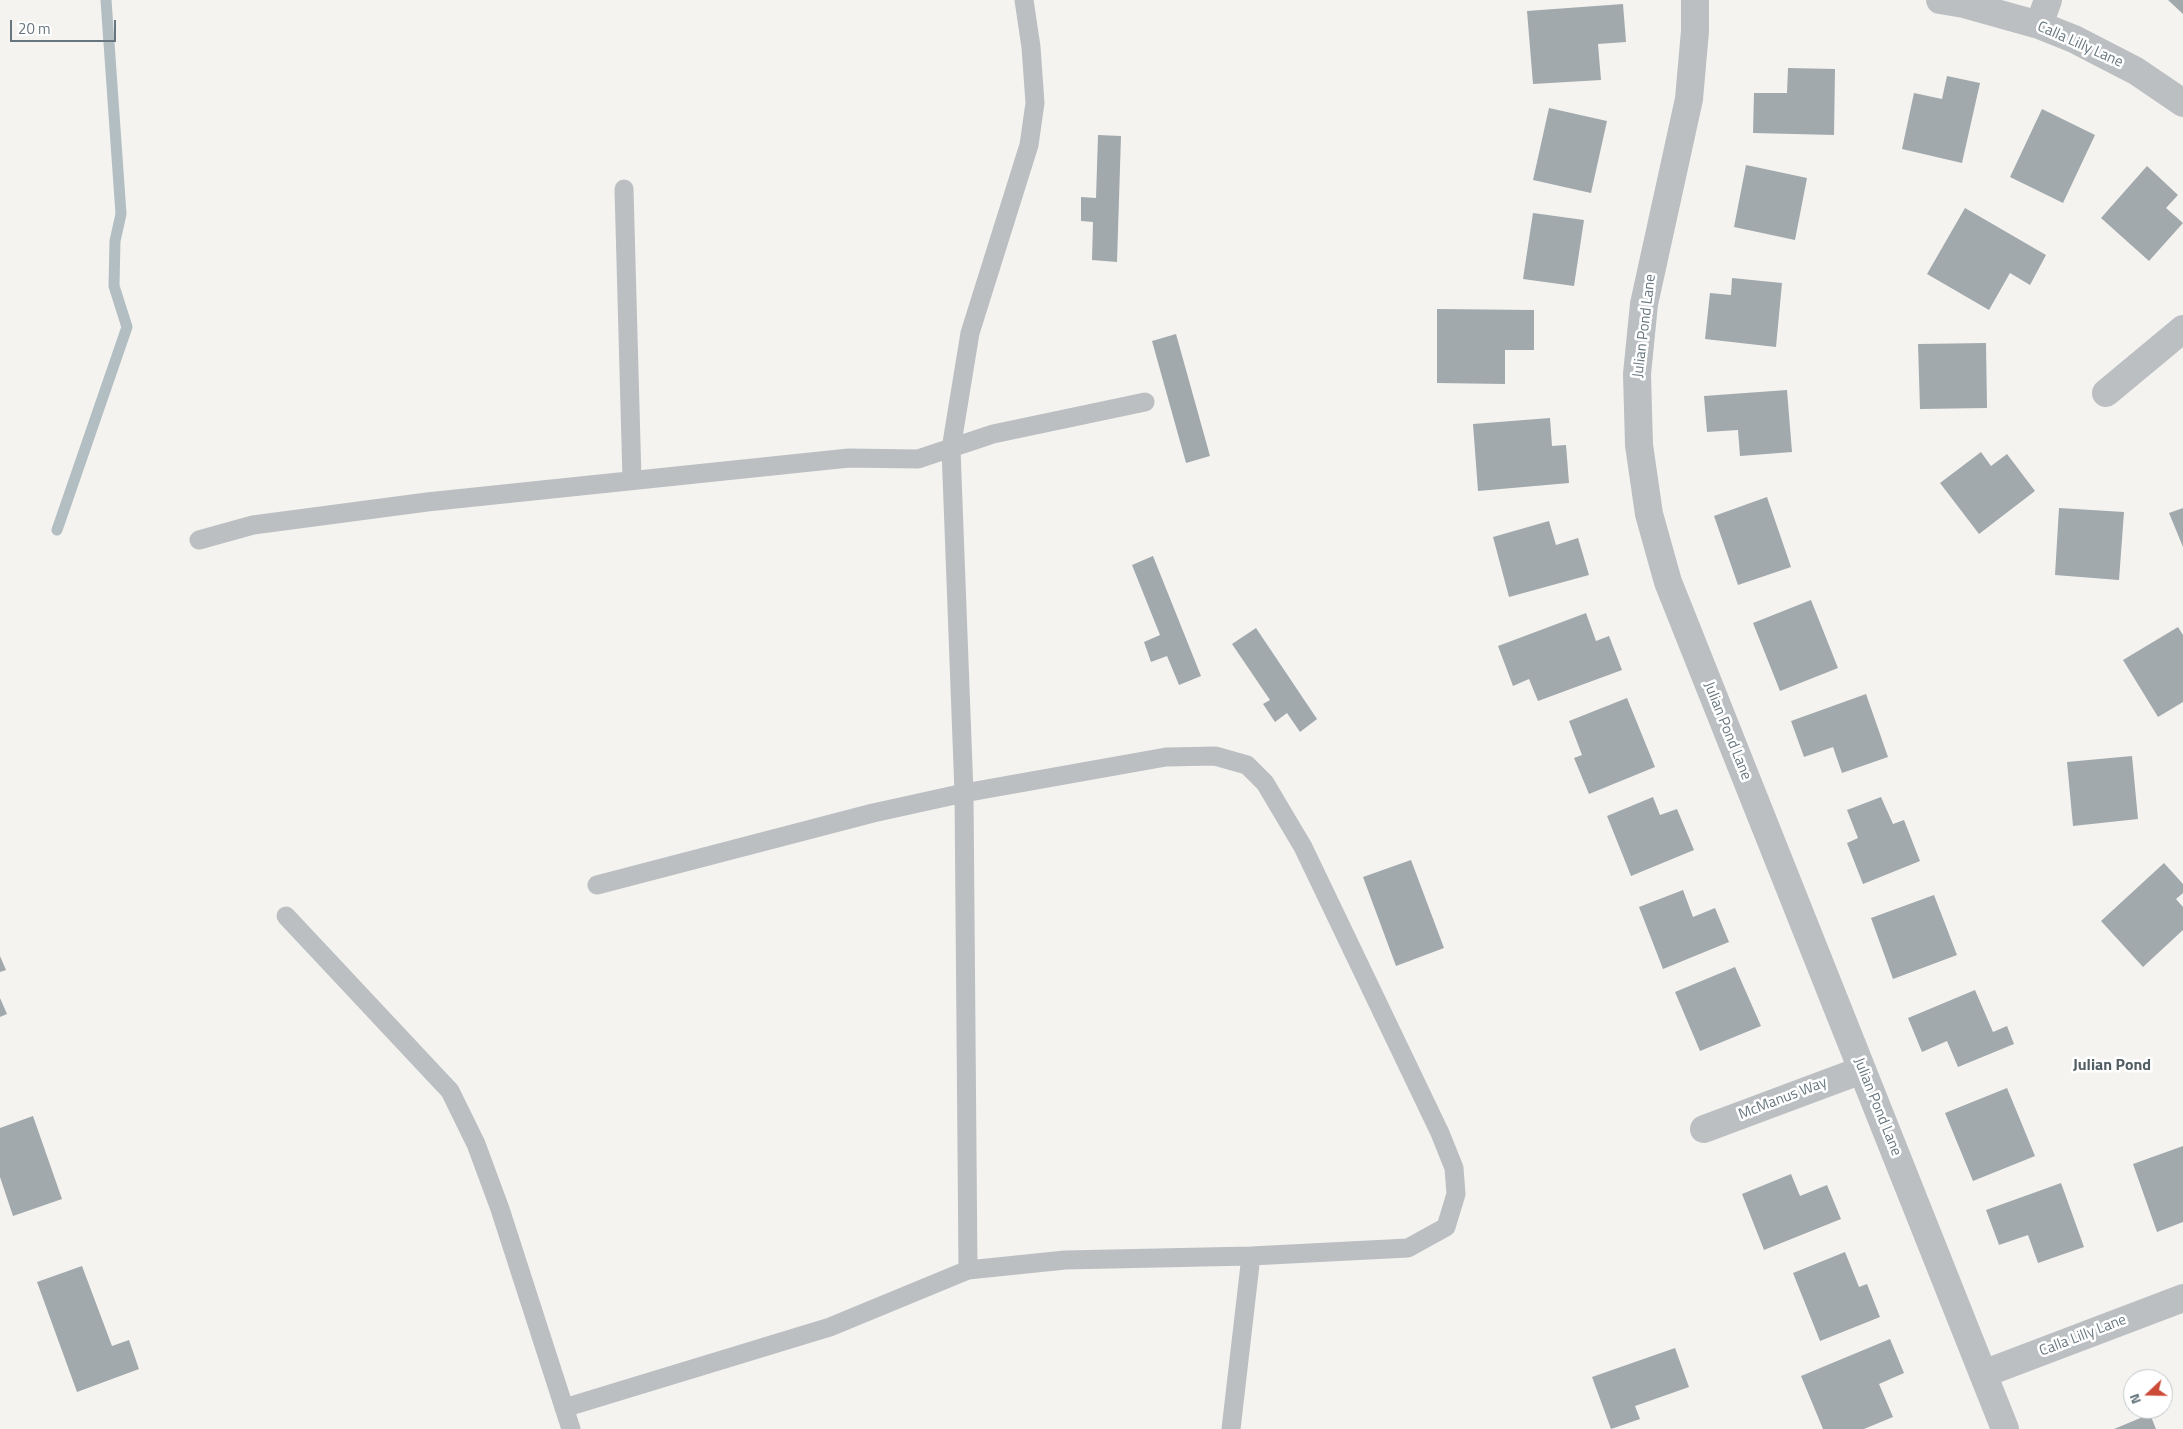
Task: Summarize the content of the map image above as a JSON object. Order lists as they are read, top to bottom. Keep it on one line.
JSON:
{"streets":{"street":["Calla Lilly Lane","Julian Pond Lane","McManus Way"]},"crossings":[["Calla Lilly Lane","Julian Pond Lane"],["Julian Pond Lane","McManus Way"]],"districts":["Julian Pond"],"scale_bar":"20 m","north":"left"}
